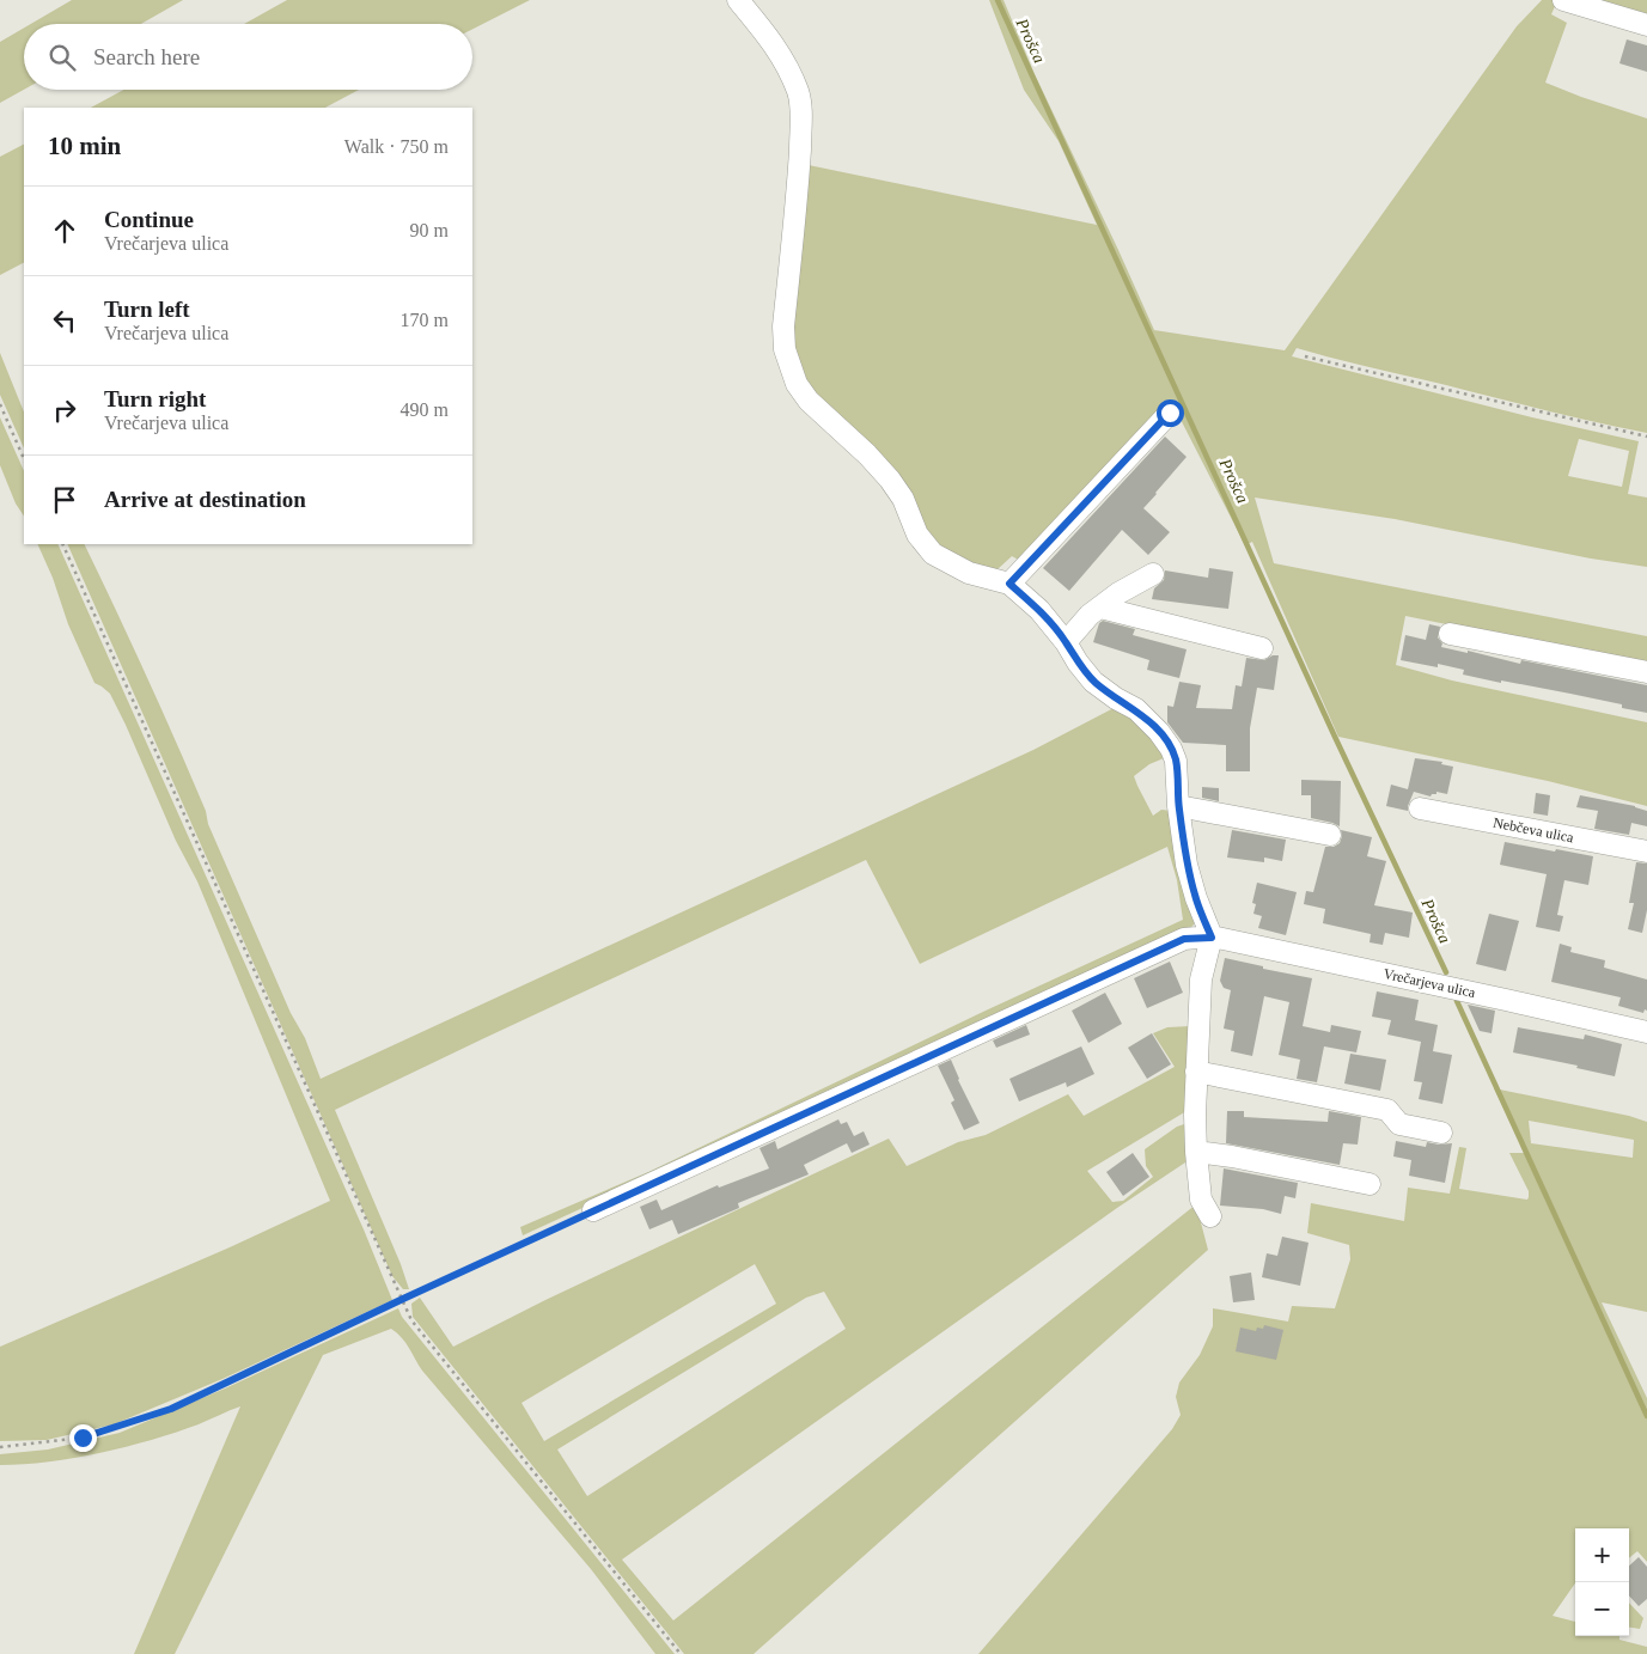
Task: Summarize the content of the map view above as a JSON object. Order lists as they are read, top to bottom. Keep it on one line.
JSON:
{"streets":{"street":["Nebčeva ulica","Vrečarjeva ulica"]},"water":["Prošca"],"page":{"search":"Search here","heading":["10 min","Walk · 750 m"],"list":[["Continue","Vrečarjeva ulica","90 m"],["Turn left","Vrečarjeva ulica","170 m"],["Turn right","Vrečarjeva ulica","490 m"],"Arrive at destination"],"map_buttons":["+","−"]}}
